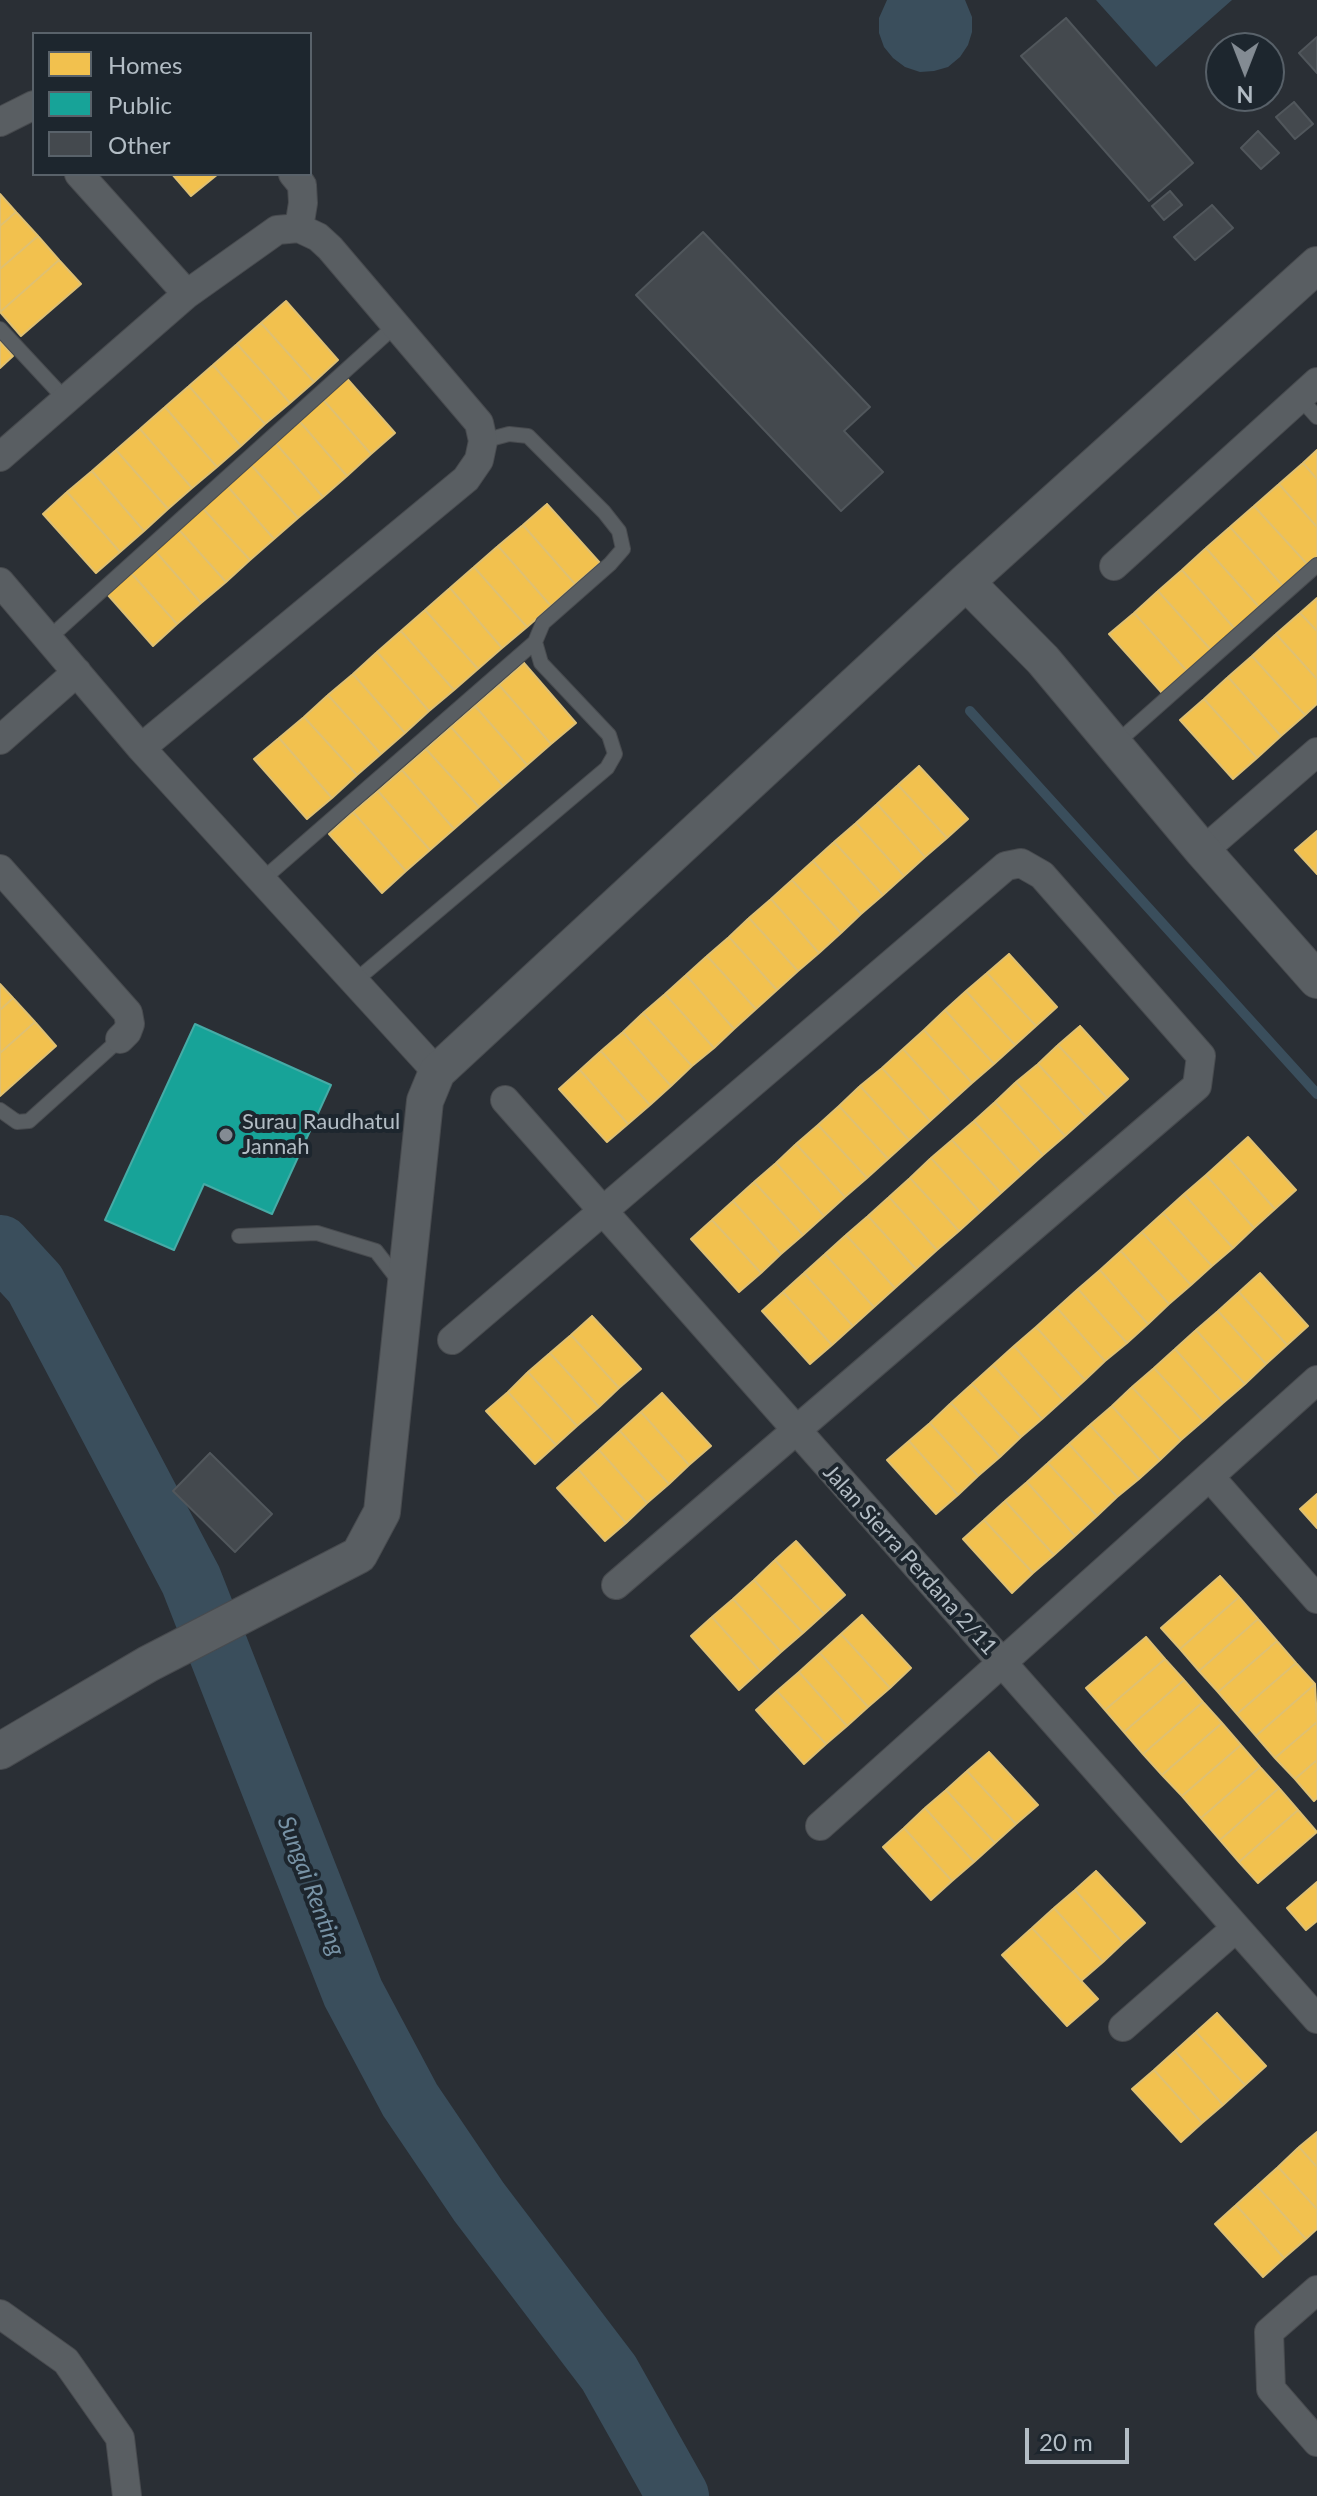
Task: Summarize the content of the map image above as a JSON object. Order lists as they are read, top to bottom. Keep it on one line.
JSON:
{"streets":{"street":["Jalan Sierra Perdana 2/11"]},"water":["Sungai Renting"],"places":["Surau Raudhatul Jannah"],"legend":["Homes","Public","Other"],"scale_bar":"20 m","north":"bottom"}
